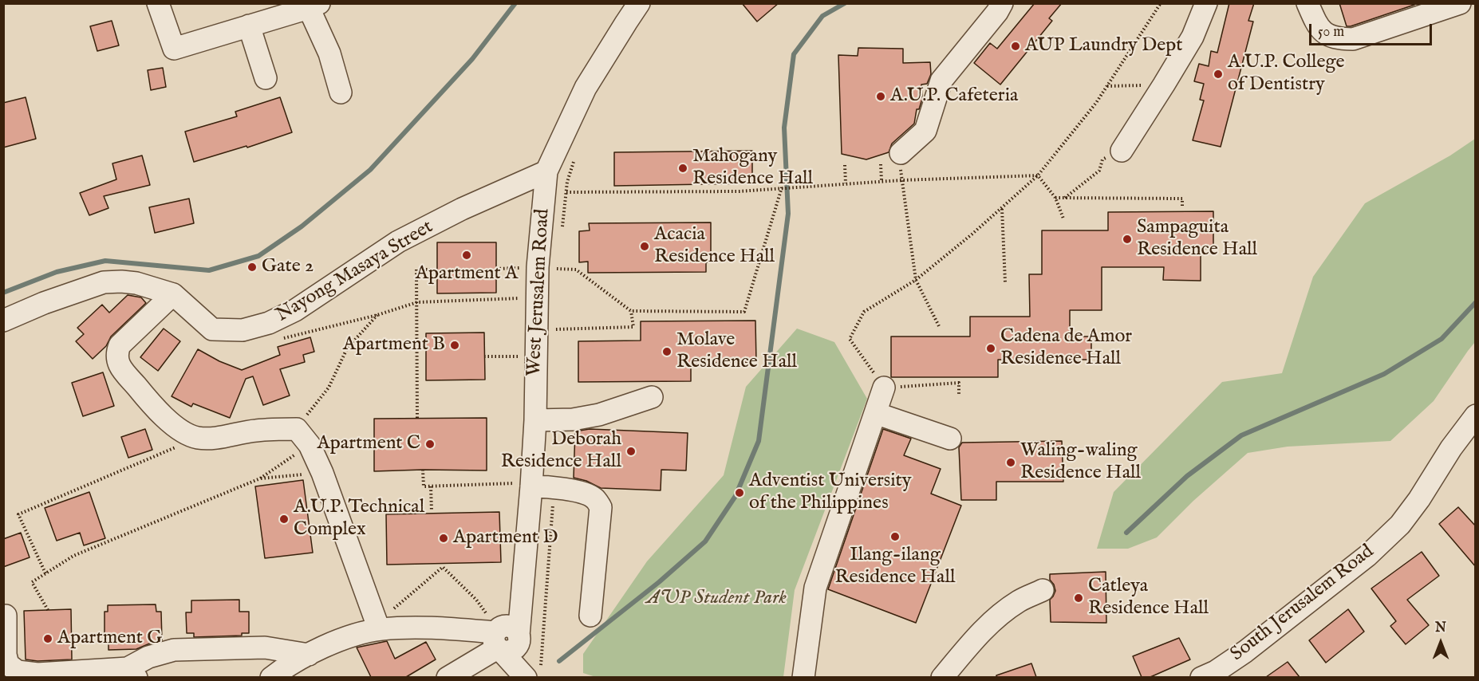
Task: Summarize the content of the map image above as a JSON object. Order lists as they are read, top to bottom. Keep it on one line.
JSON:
{"streets":{"street":["Nayong Masaya Street","West Jerusalem Road","South Jerusalem Road"]},"crossings":[["Nayong Masaya Street","West Jerusalem Road"]],"parks":["AUP Student Park"],"places":["AUP Laundry Dept","A.U.P. College of Dentistry","A.U.P. Cafeteria","Mahogany Residence Hall","Sampaguita Residence Hall","Acacia Residence Hall","Apartment A","Gate 2","Apartment B","Cadena de Amor Residence Hall","Molave Residence Hall","Apartment C","Deborah Residence Hall","Waling-waling Residence Hall","Adventist University of the Philippines","A.U.P. Technical Complex","Ilang-ilang Residence Hall","Apartment D","Catleya Residence Hall","Apartment G"],"scale_bar":"50 m","north":"top"}
